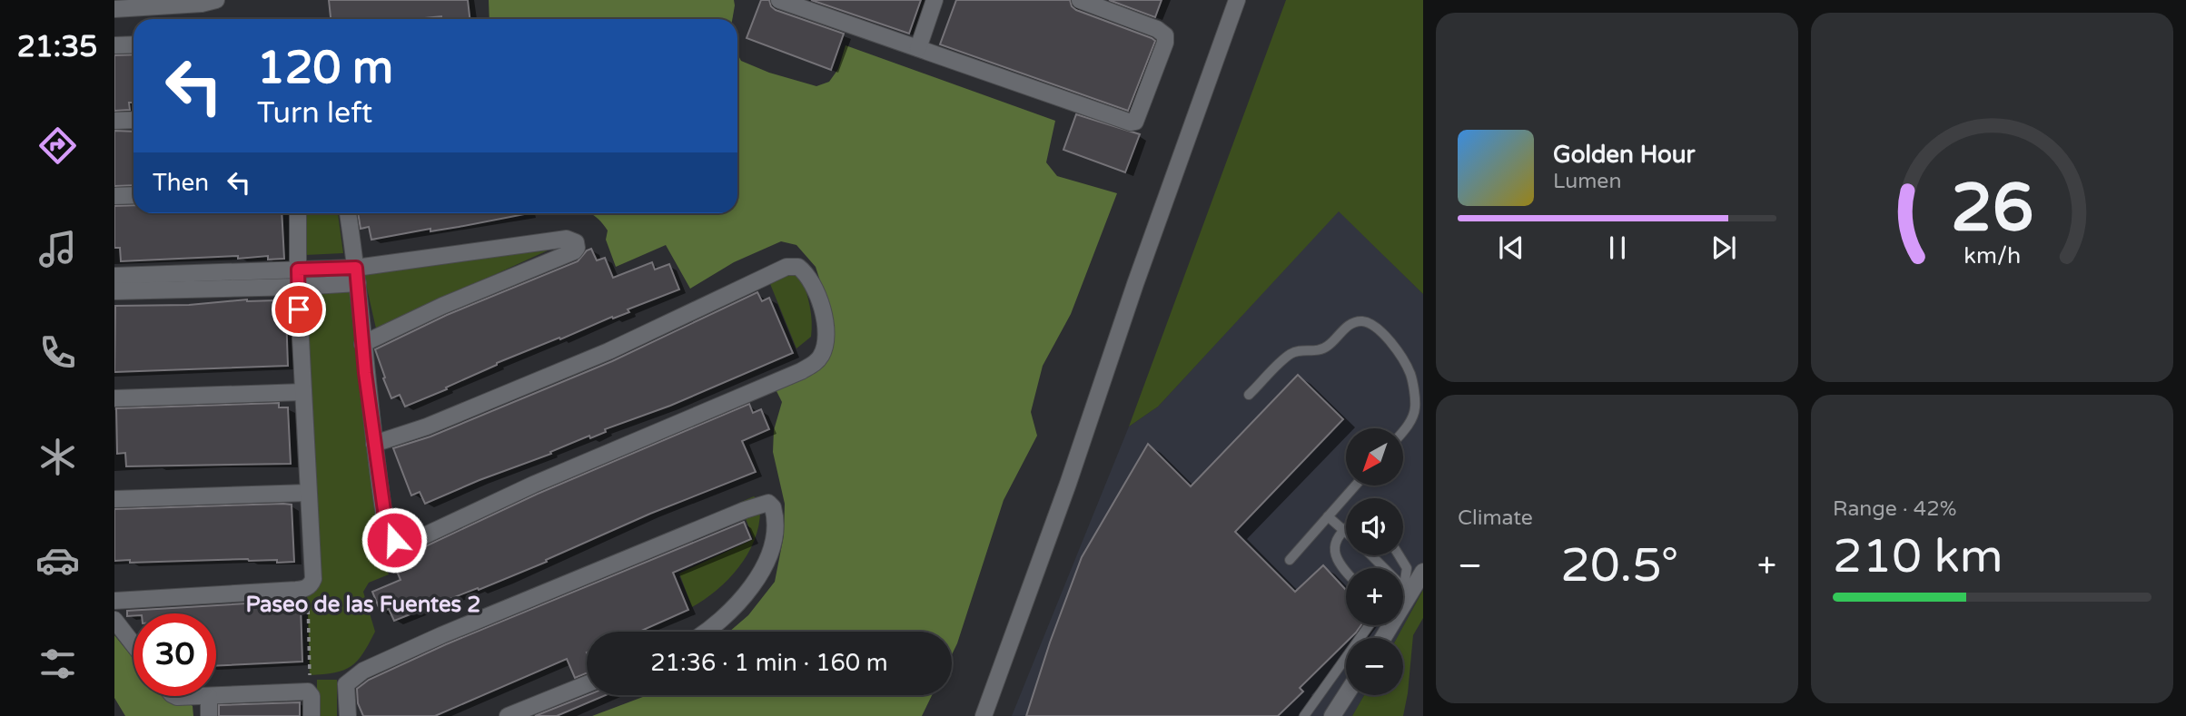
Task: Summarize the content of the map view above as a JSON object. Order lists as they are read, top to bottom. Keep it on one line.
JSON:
{"districts":["Paseo de las Fuentes 2"],"north":"bottom left","page":{"tabs":"21:35","turn":["120 m","Turn left"],"song":["Golden Hour","Lumen"],"then":"Then","tile":["Climate",["Range · 42%","210 km"]],"map_buttons":["+","−"],"heat":["−","20.5°","+"],"limit":"30","trip":"21:36 · 1 min · 160 m","gauge":["26","km/h"]}}
